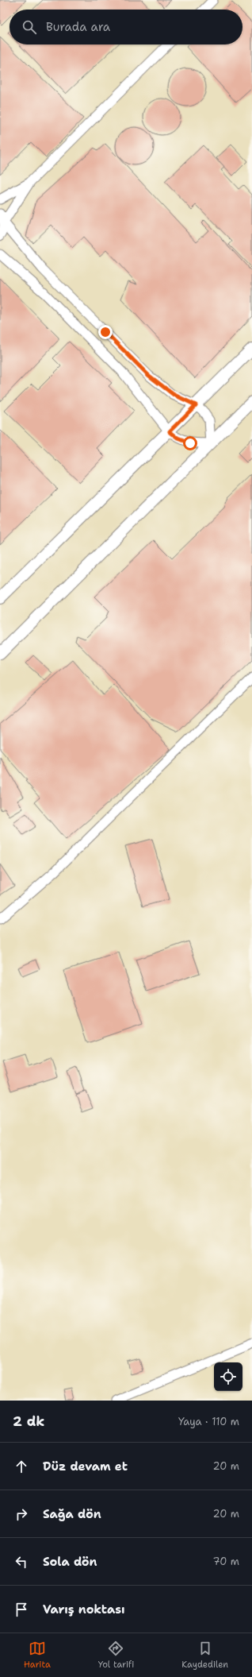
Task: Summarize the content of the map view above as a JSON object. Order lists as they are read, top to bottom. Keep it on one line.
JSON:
{"page":{"search":"Burada ara","heading":["2 dk","Yaya · 110 m"],"list":[["Düz devam et","20 m"],["Sağa dön","20 m"],["Sola dön","70 m"],"Varış noktası"],"nav":["Harita","Yol tarifi","Kaydedilen"]}}
